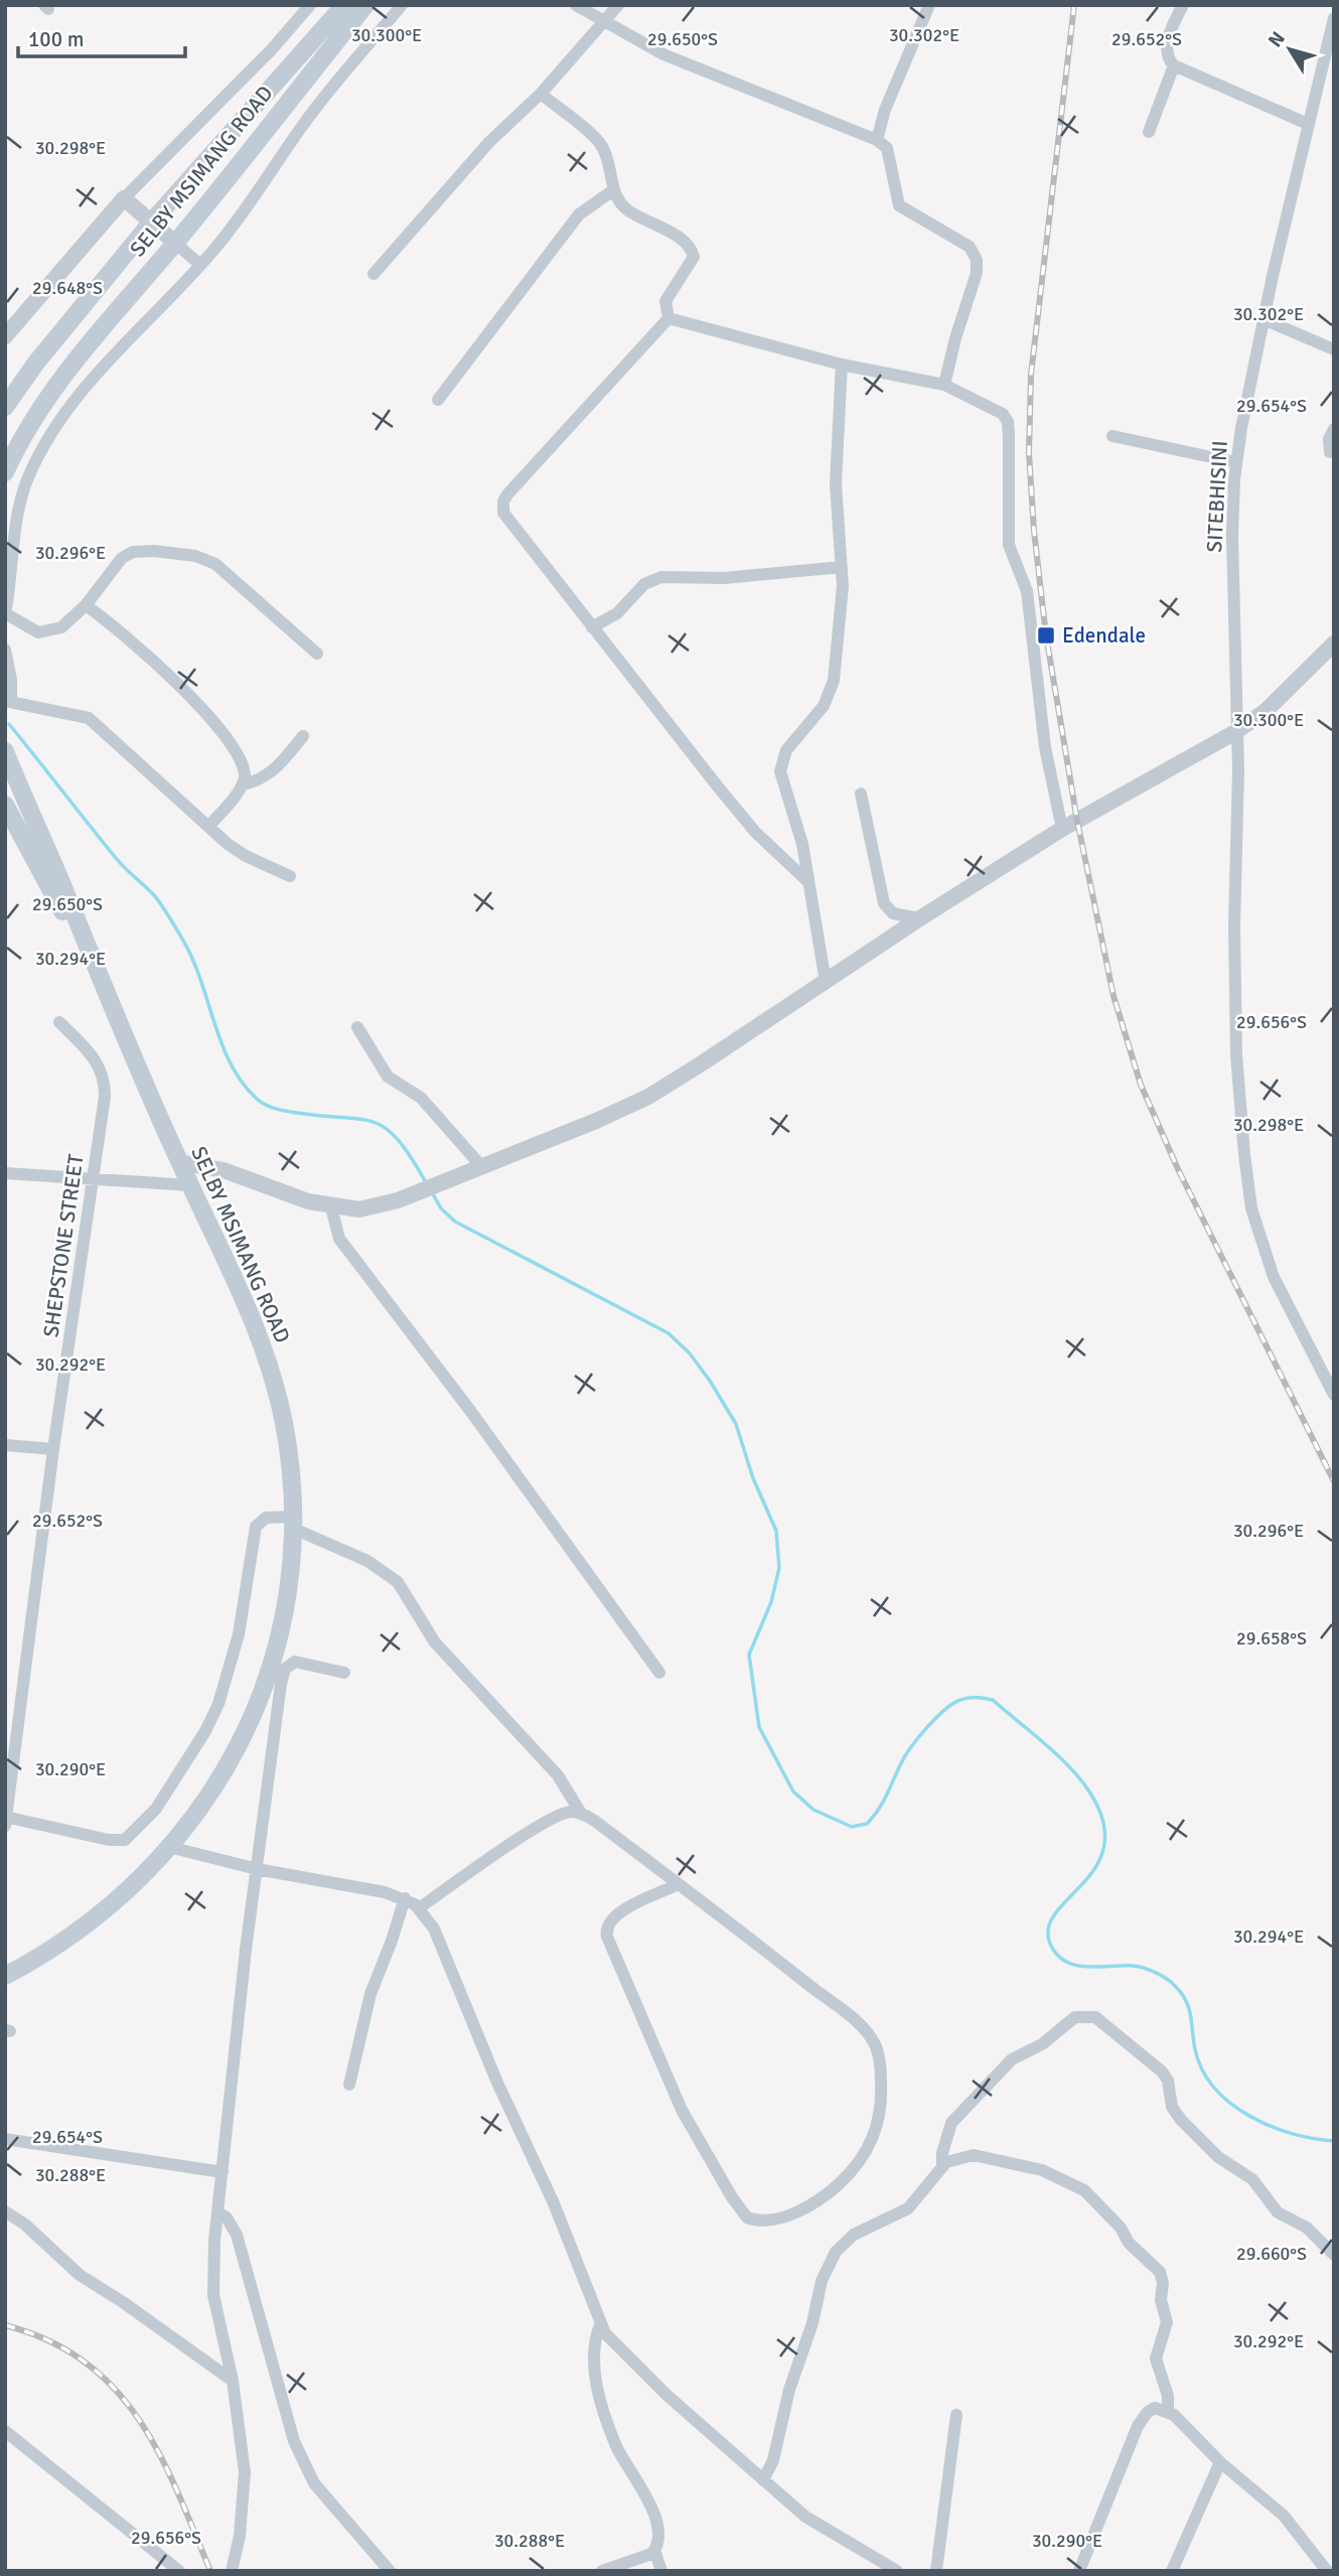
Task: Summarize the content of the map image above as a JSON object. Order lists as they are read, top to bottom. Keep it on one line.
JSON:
{"streets":{"main road":["SELBY MSIMANG ROAD"],"street":["SITEBHISINI","SHEPSTONE STREET"]},"places":{"transit":["Edendale"]},"scale_bar":"100 m","north":"top left","coordinates":["30.300°E","30.302°E","29.650°S","29.652°S","30.298°E","29.648°S","29.654°S","30.296°E","30.294°E","29.656°S","30.292°E","29.658°S","30.290°E","30.288°E","29.660°S"]}
